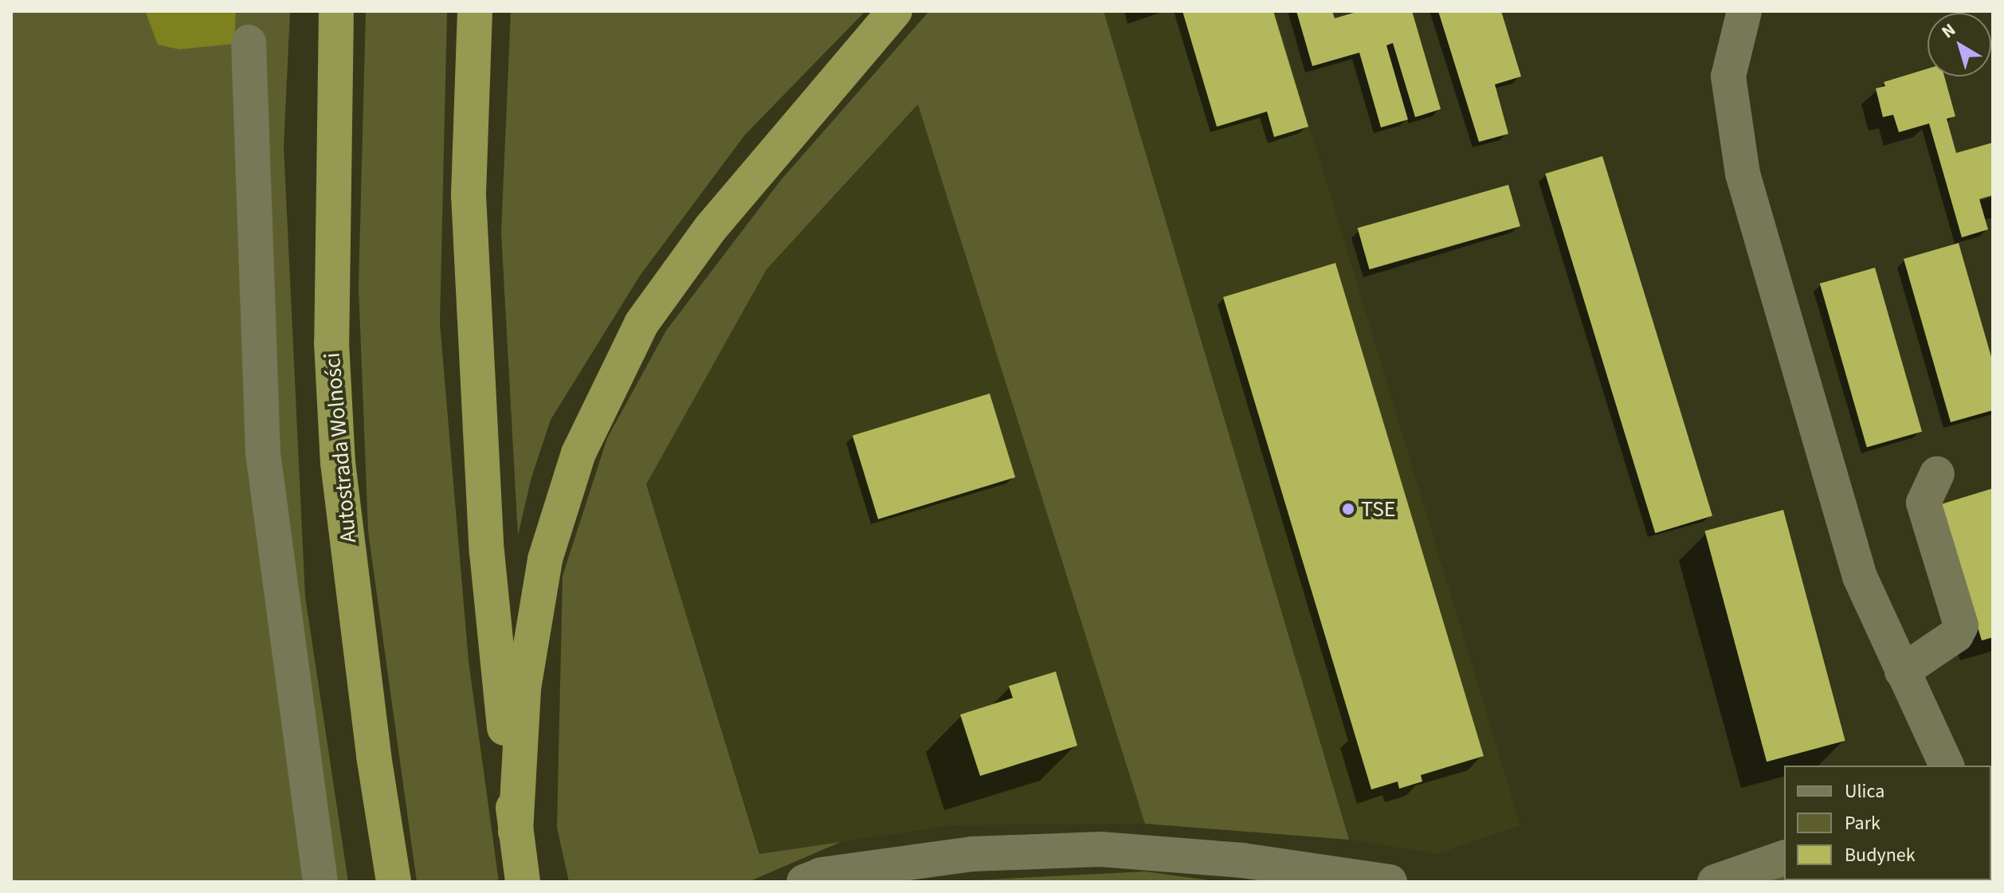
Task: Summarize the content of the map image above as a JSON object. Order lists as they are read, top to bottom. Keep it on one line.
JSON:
{"streets":{"highway":["Autostrada Wolności"]},"places":["TSE"],"legend":["Ulica","Park","Budynek"],"north":"top left"}
